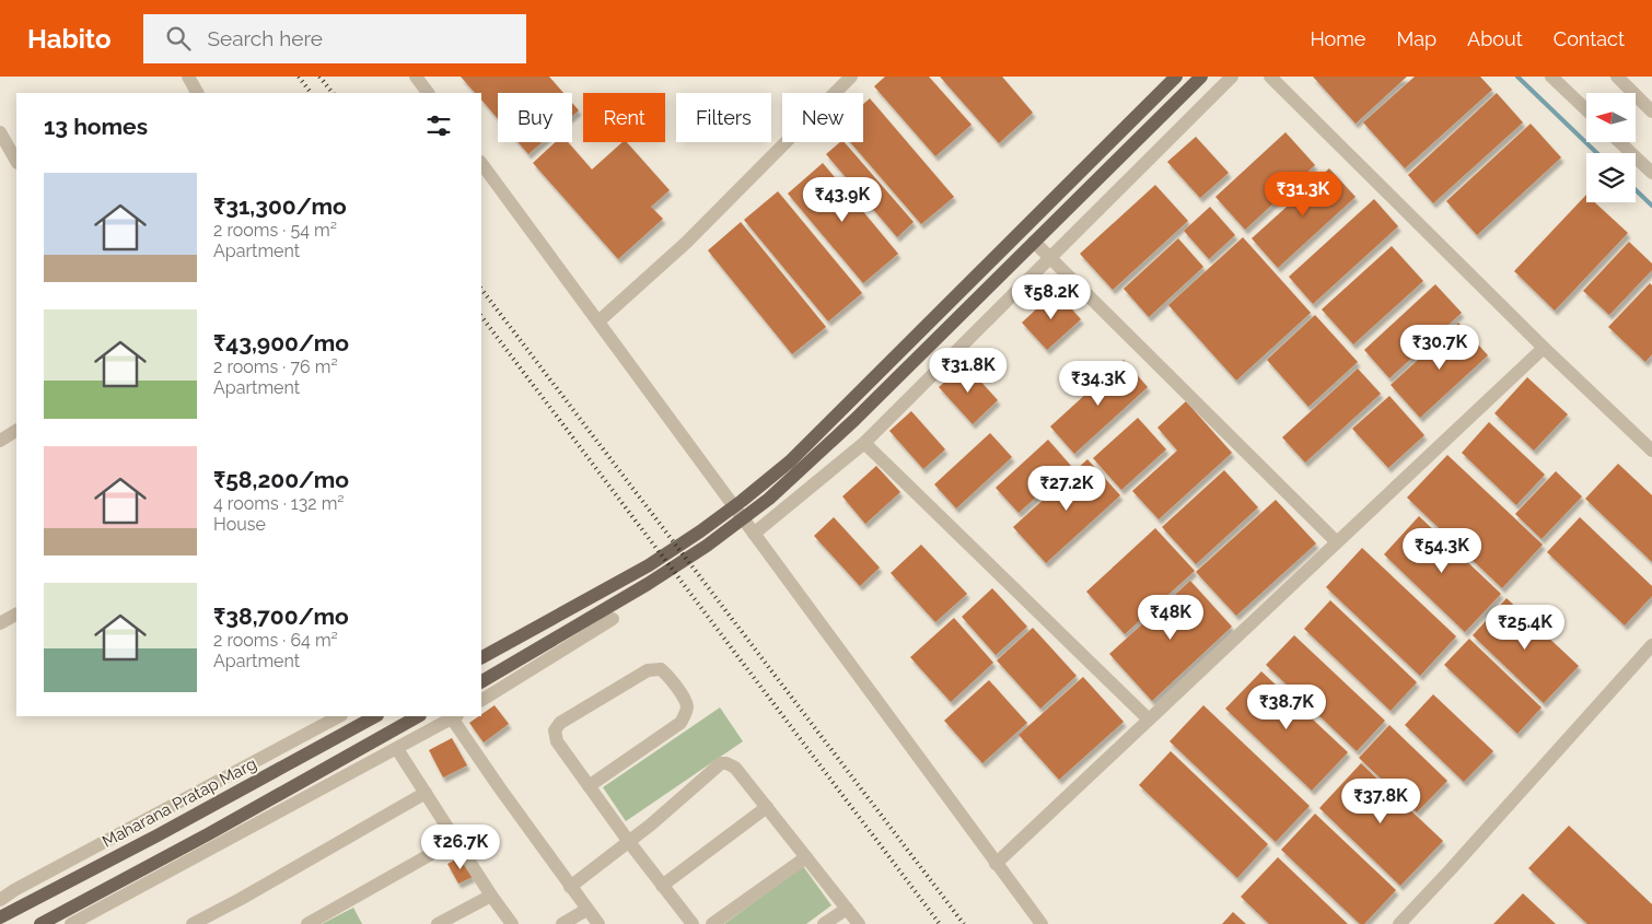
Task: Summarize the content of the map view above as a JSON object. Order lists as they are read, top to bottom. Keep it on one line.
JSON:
{"streets":{"main road":["Maharana Pratap Marg"]},"north":"left","page":{"header":"Habito","search":"Search here","nav":["Home","Map","About","Contact"],"chip":["Buy","Rent","Filters","New"],"heading":"13 homes","list":[{"name":"₹31,300/mo","note":"2 rooms · 54 m² · Apartment"},{"name":"₹43,900/mo","note":"2 rooms · 76 m² · Apartment"},{"name":"₹58,200/mo","note":"4 rooms · 132 m² · House"},{"name":"₹38,700/mo","note":"2 rooms · 64 m² · Apartment"}],"price":["₹31.3K","₹43.9K","₹58.2K","₹30.7K","₹31.8K","₹34.3K","₹27.2K","₹54.3K","₹48K","₹25.4K","₹38.7K","₹37.8K","₹26.7K"]}}
